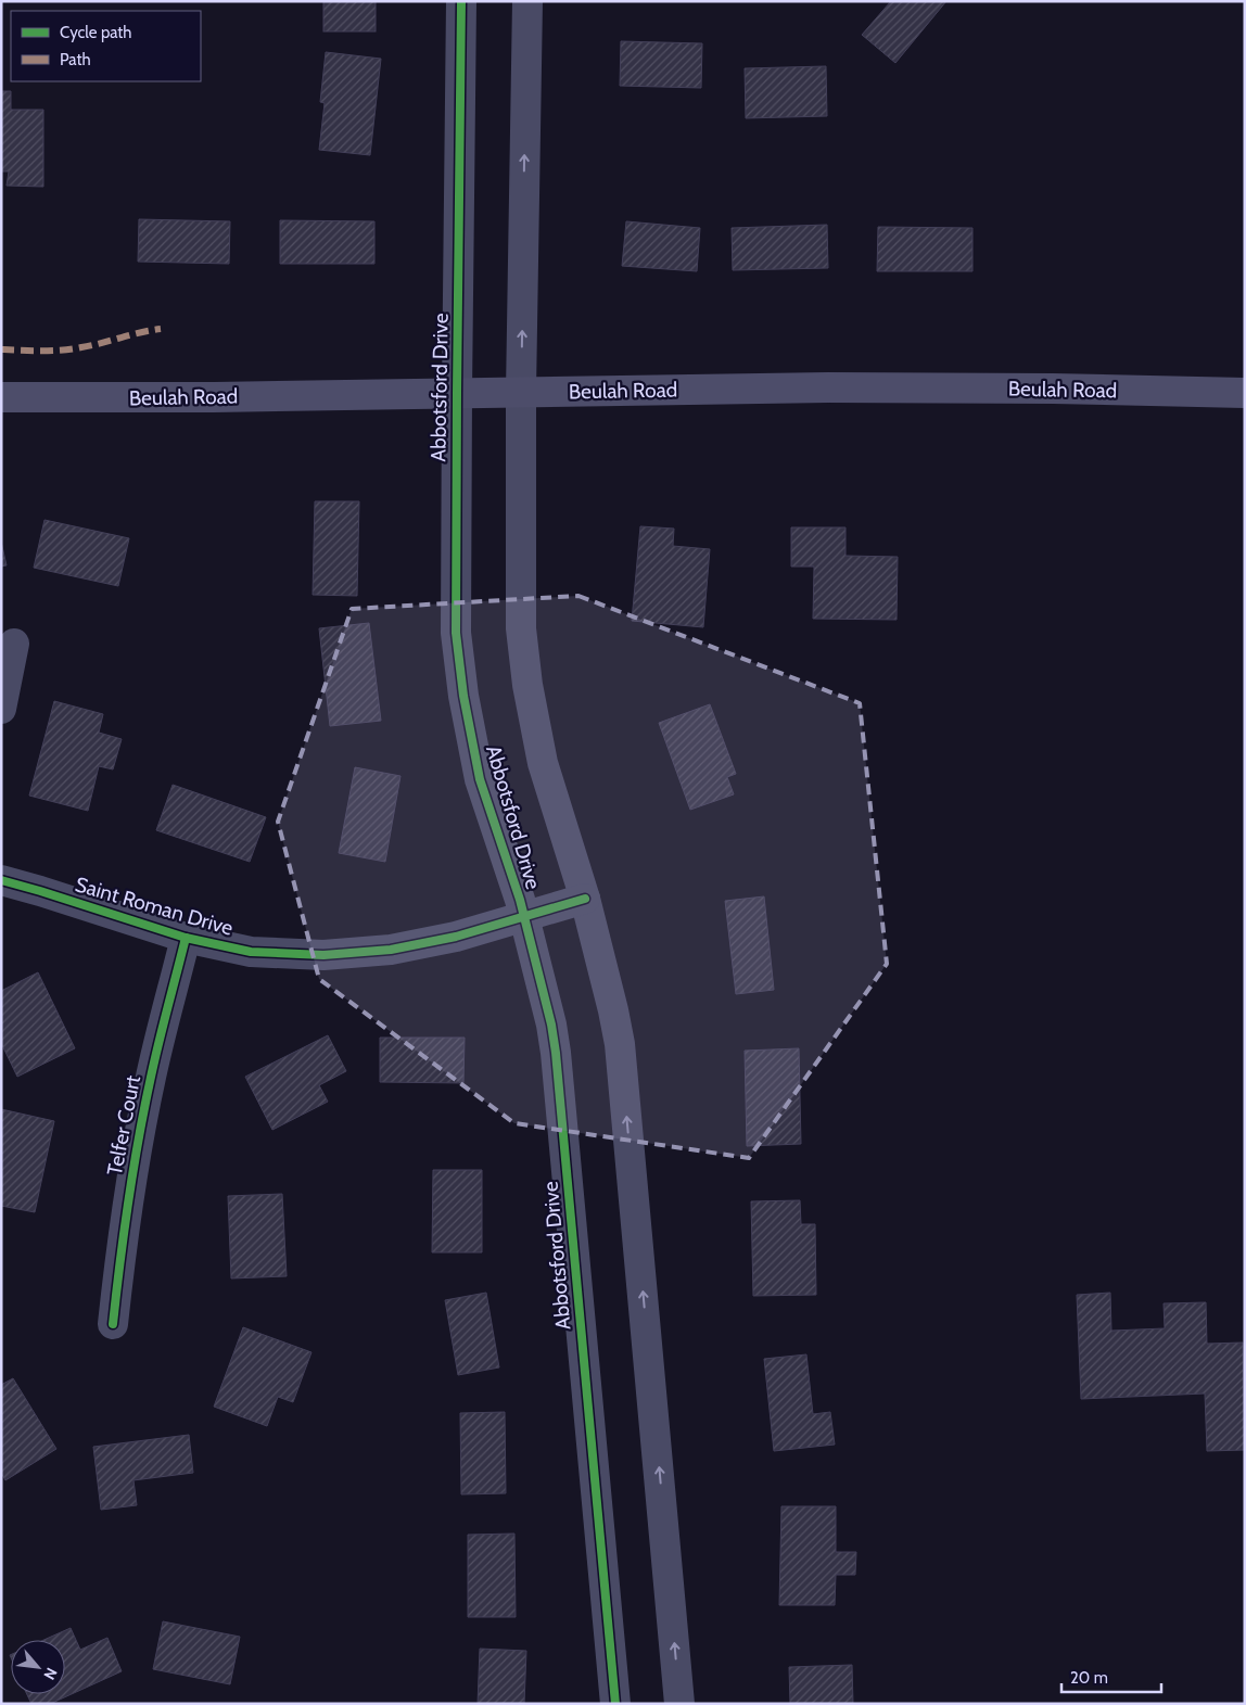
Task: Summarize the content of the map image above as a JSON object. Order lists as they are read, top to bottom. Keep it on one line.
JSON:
{"streets":{"main road":["Beulah Road"],"street":["Abbotsford Drive","Saint Roman Drive","Telfer Court"]},"crossings":[["Abbotsford Drive","Beulah Road"],["Abbotsford Drive","Saint Roman Drive"],["Saint Roman Drive","Telfer Court"]],"legend":["Cycle path","Path"],"scale_bar":"20 m","north":"bottom right"}
